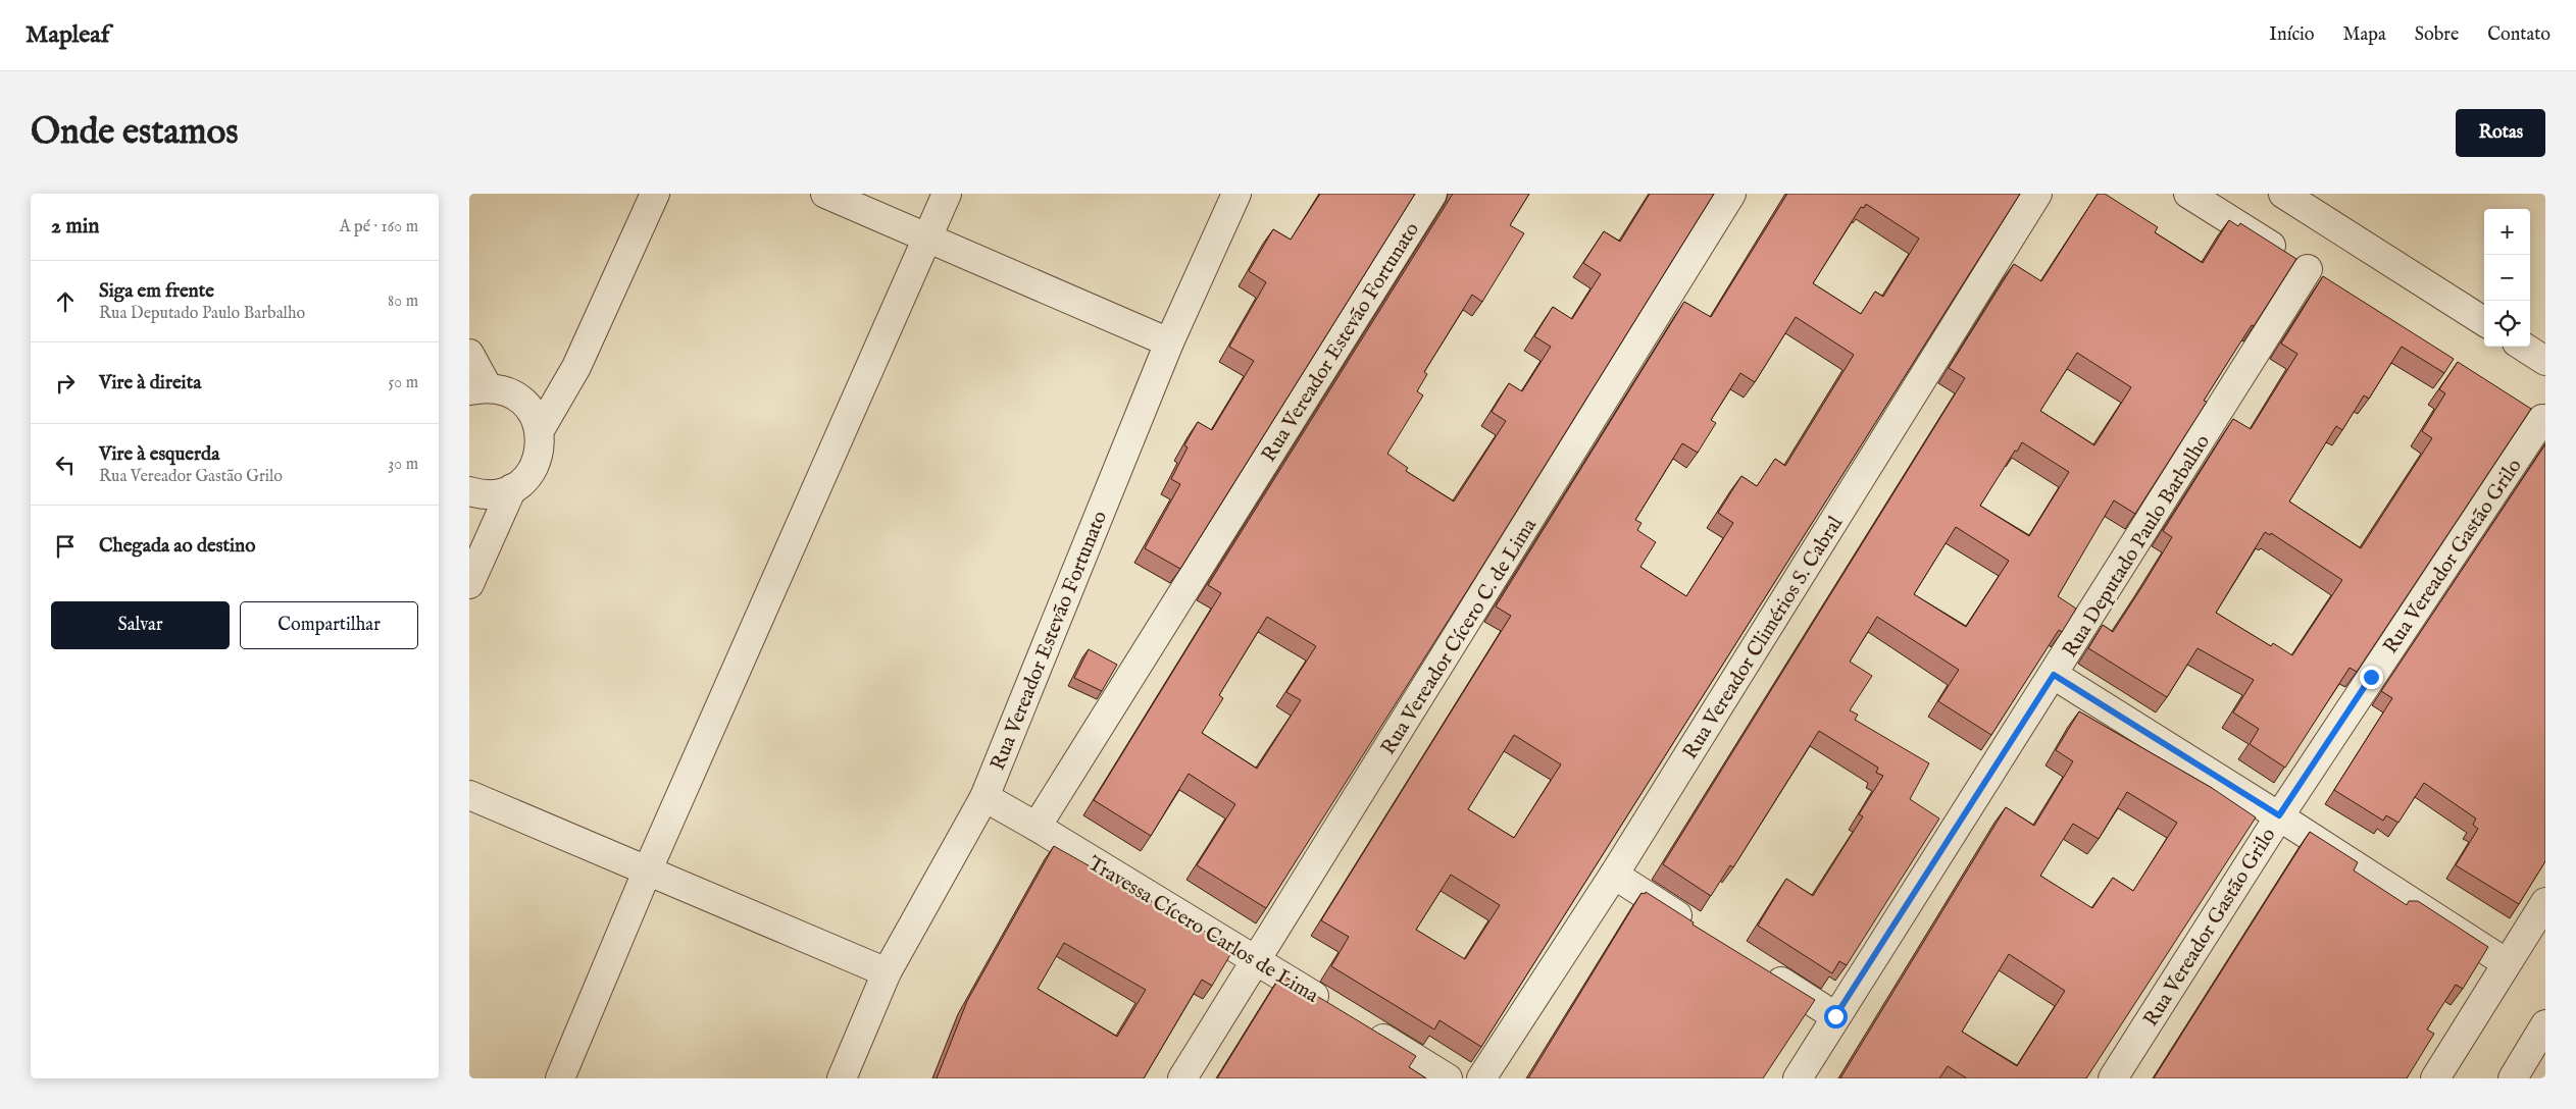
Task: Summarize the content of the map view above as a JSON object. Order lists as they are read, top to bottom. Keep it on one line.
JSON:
{"streets":{"street":["Rua Vereador Estevão Fortunato","Rua Deputado Paulo Barbalho","Rua Vereador Gastão Grilo","Rua Vereador Cícero C. de Lima","Rua Vereador Climérios S. Cabral","Travessa Cícero Carlos de Lima"]},"crossings":[["Rua Vereador Estevão Fortunato","Travessa Cícero Carlos de Lima"],["Rua Vereador Cícero C. de Lima","Travessa Cícero Carlos de Lima"]],"page":{"header":"Mapleaf","nav":["Início","Mapa","Sobre","Contato"],"buttons":["Rotas",["Salvar","Compartilhar"]],"title":"Onde estamos","heading":["2 min","A pé · 160 m"],"map_buttons":["+","−"],"list":[["Siga em frente","Rua Deputado Paulo Barbalho","80 m"],["Vire à direita","50 m"],["Vire à esquerda","Rua Vereador Gastão Grilo","30 m"],"Chegada ao destino"]}}
